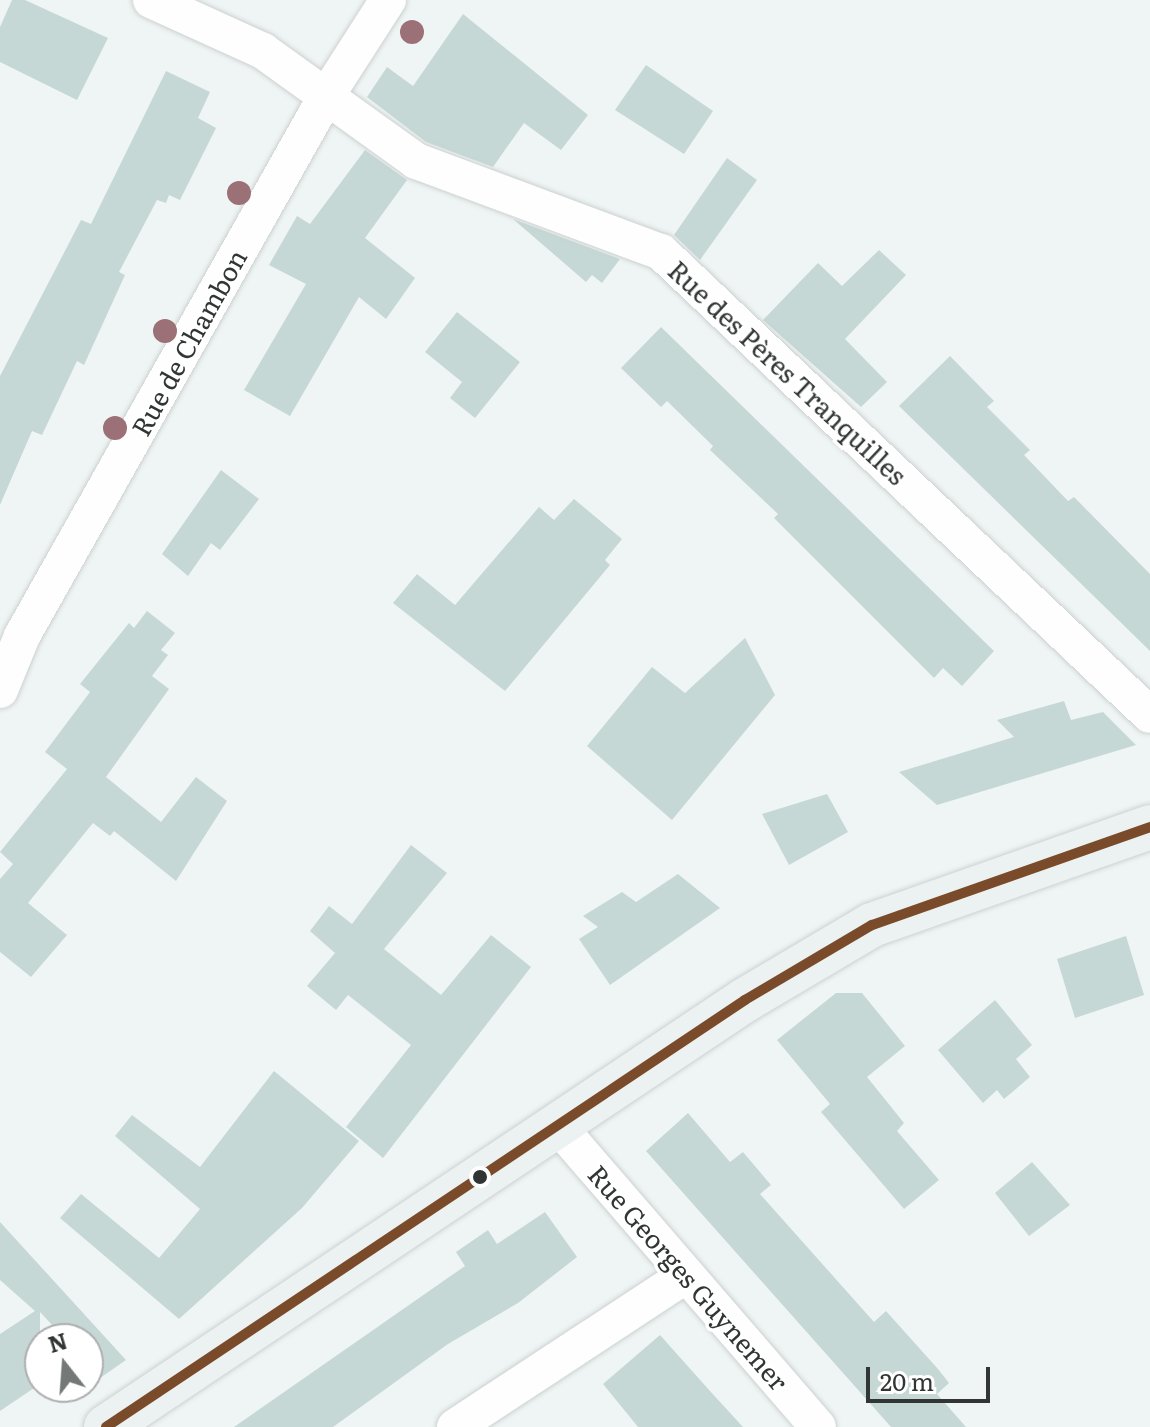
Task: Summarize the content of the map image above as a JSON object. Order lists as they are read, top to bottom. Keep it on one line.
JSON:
{"streets":{"street":["Rue de Chambon","Rue des Pères Tranquilles","Rue Georges Guynemer"]},"crossings":[["Rue de Chambon","Rue des Pères Tranquilles"]],"scale_bar":"20 m","north":"top"}
